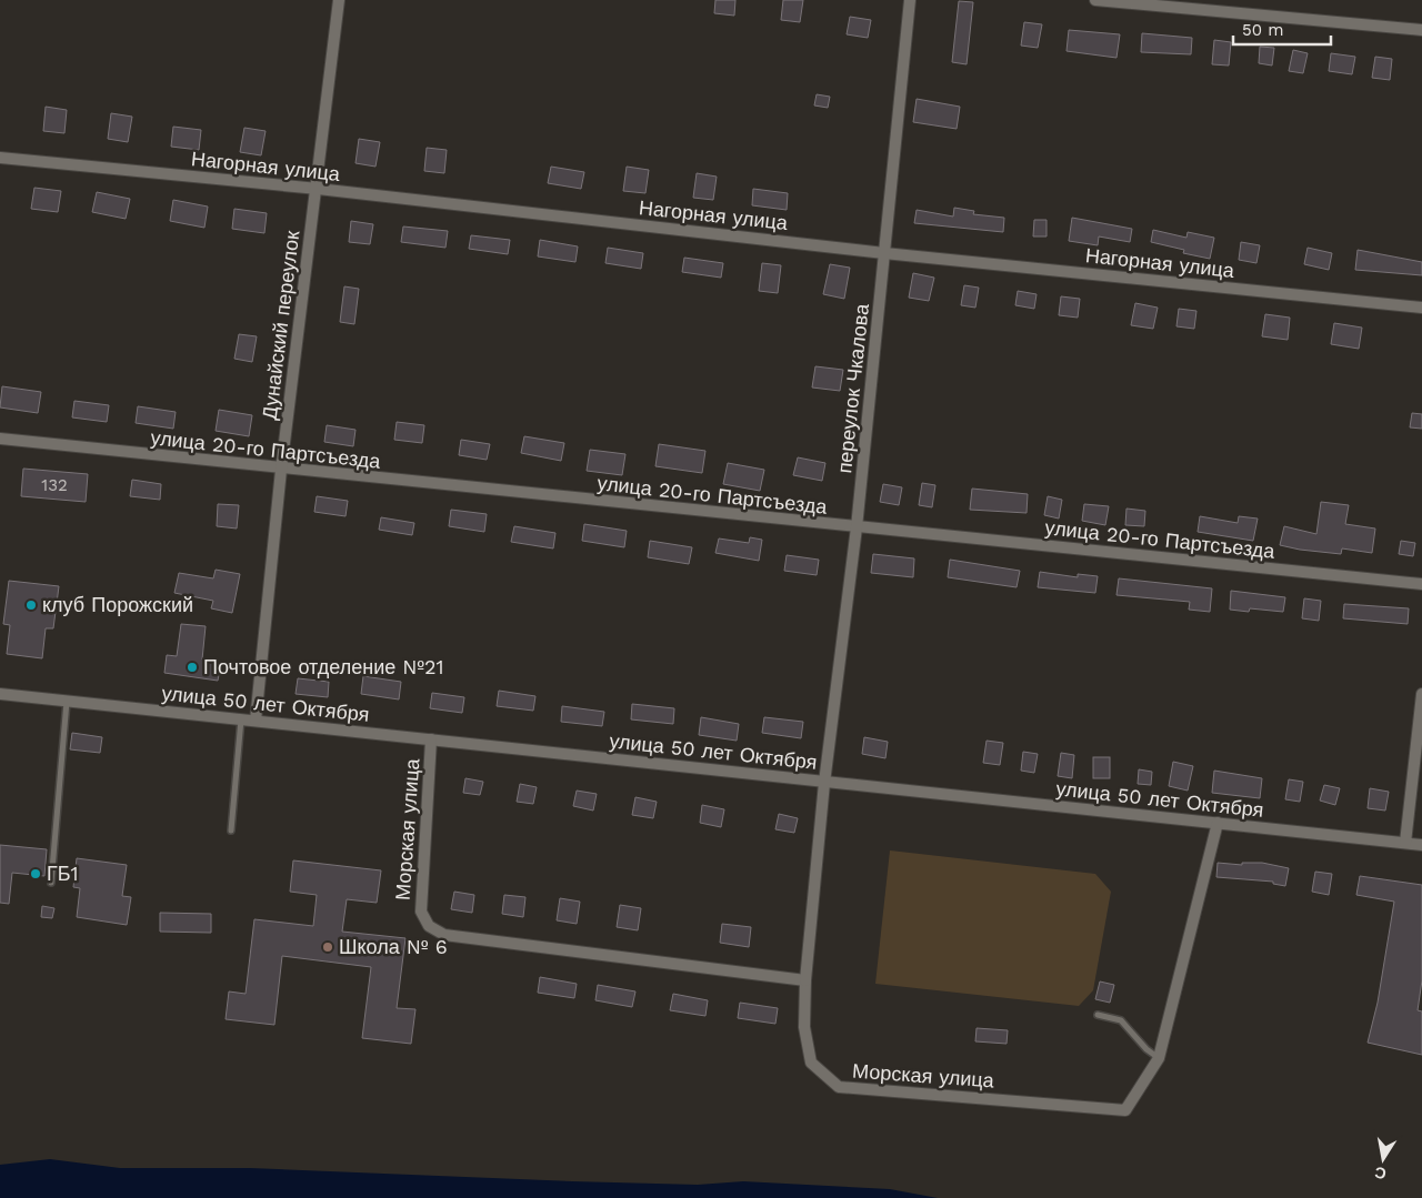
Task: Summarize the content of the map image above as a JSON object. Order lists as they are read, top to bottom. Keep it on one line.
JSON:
{"streets":{"street":["Нагорная улица","Дунайский переулок","переулок Чкалова","улица 20-го Партсъезда","улица 50 лет Октября","Морская улица"]},"crossings":[["Нагорная улица","Дунайский переулок"],["Нагорная улица","переулок Чкалова"],["Дунайский переулок","улица 20-го Партсъезда"],["Дунайский переулок","улица 50 лет Октября"],["переулок Чкалова","улица 20-го Партсъезда"],["переулок Чкалова","улица 50 лет Октября"],["переулок Чкалова","Морская улица"],["улица 50 лет Октября","Морская улица"]],"places":["клуб Порожский","Почтовое отделение №21","ГБ1","Школа № 6"],"house_numbers":["132"],"scale_bar":"50 m","north":"bottom"}
